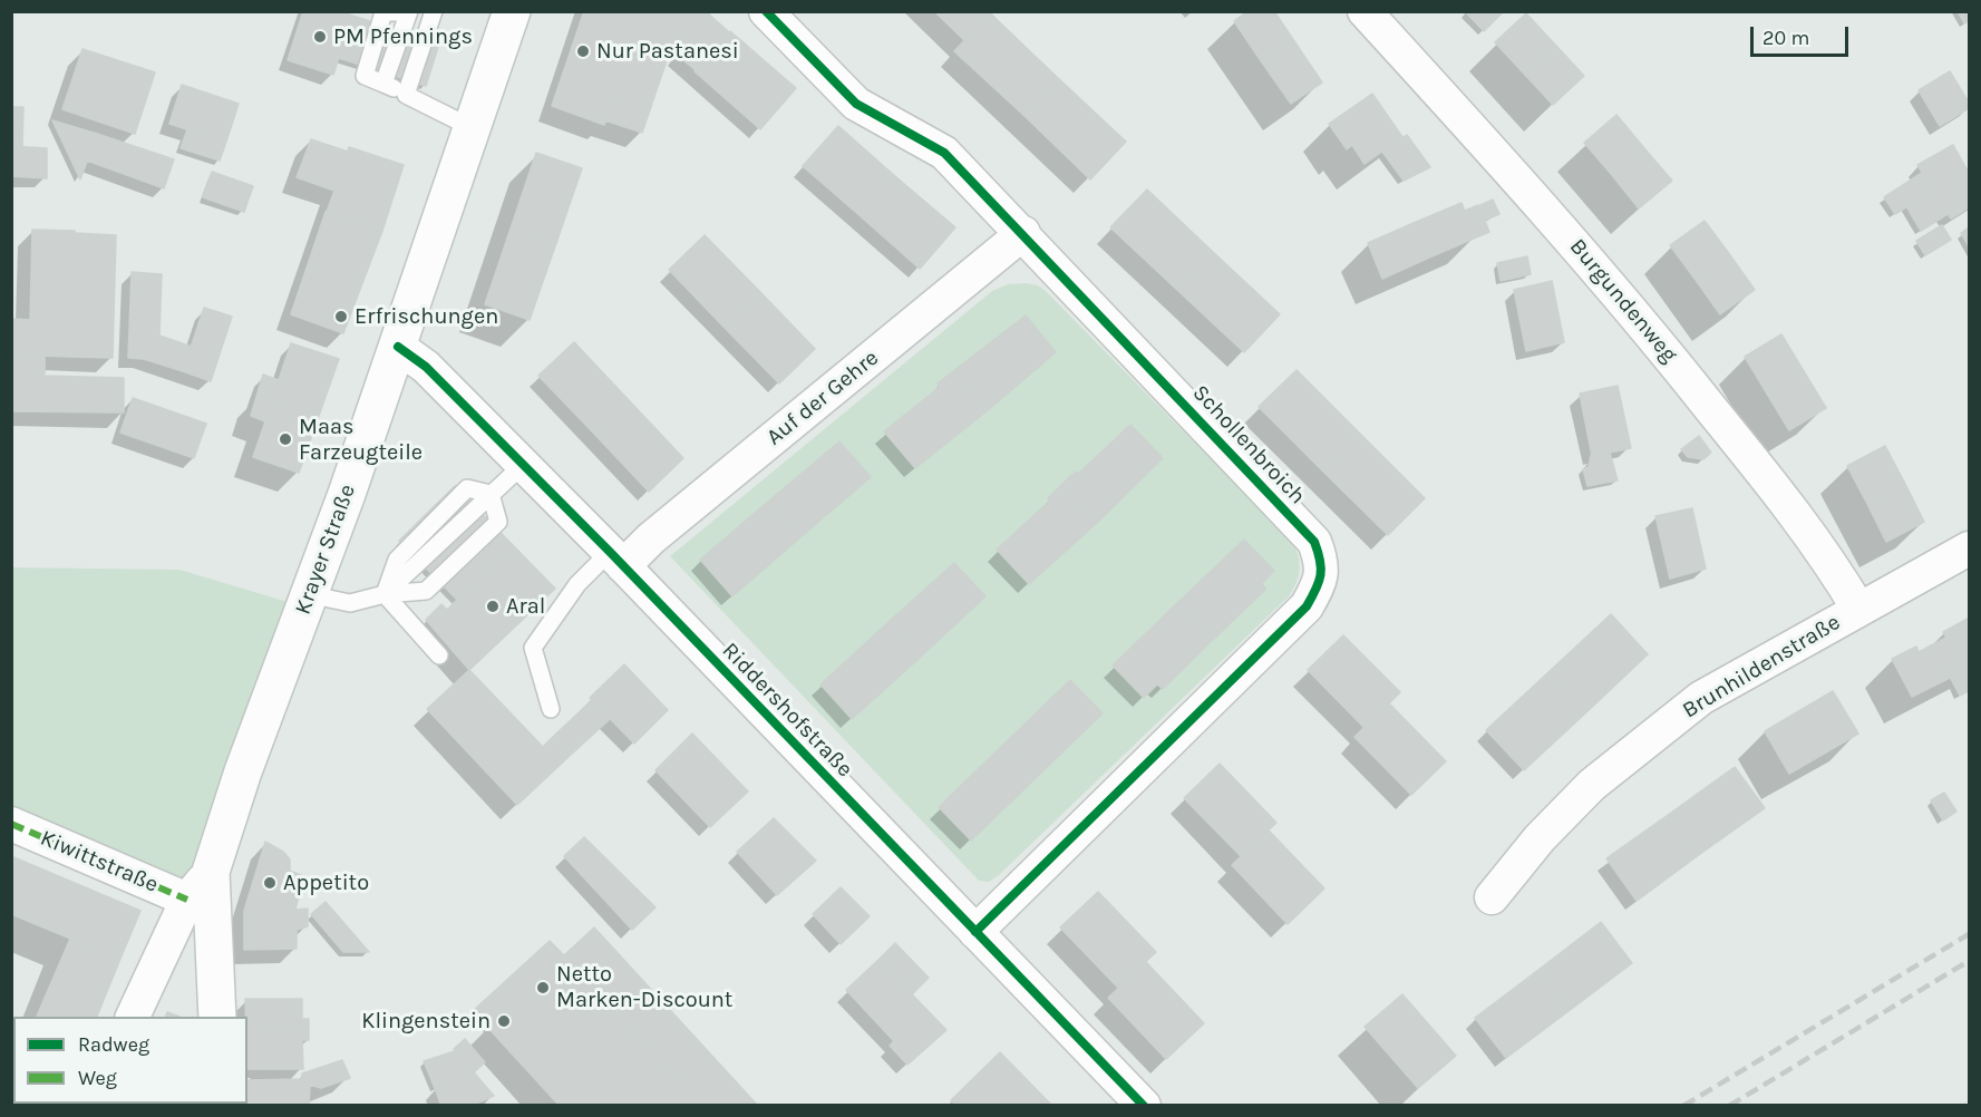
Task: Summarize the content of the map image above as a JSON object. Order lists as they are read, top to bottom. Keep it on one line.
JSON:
{"streets":{"main road":["Krayer Straße"],"street":["Burgundenweg","Auf der Gehre","Schollenbroich","Brunhildenstraße","Riddershofstraße","Kiwittstraße"]},"crossings":[["Burgundenweg","Brunhildenstraße"],["Auf der Gehre","Schollenbroich"],["Auf der Gehre","Riddershofstraße"],["Schollenbroich","Riddershofstraße"],["Krayer Straße","Riddershofstraße"],["Krayer Straße","Kiwittstraße"]],"places":["PM Pfennings","Nur Pastanesi","Erfrischungen","Maas Farzeugteile","Aral","Appetito","Netto Marken-Discount","Klingenstein"],"legend":["Radweg","Weg"],"scale_bar":"20 m"}
